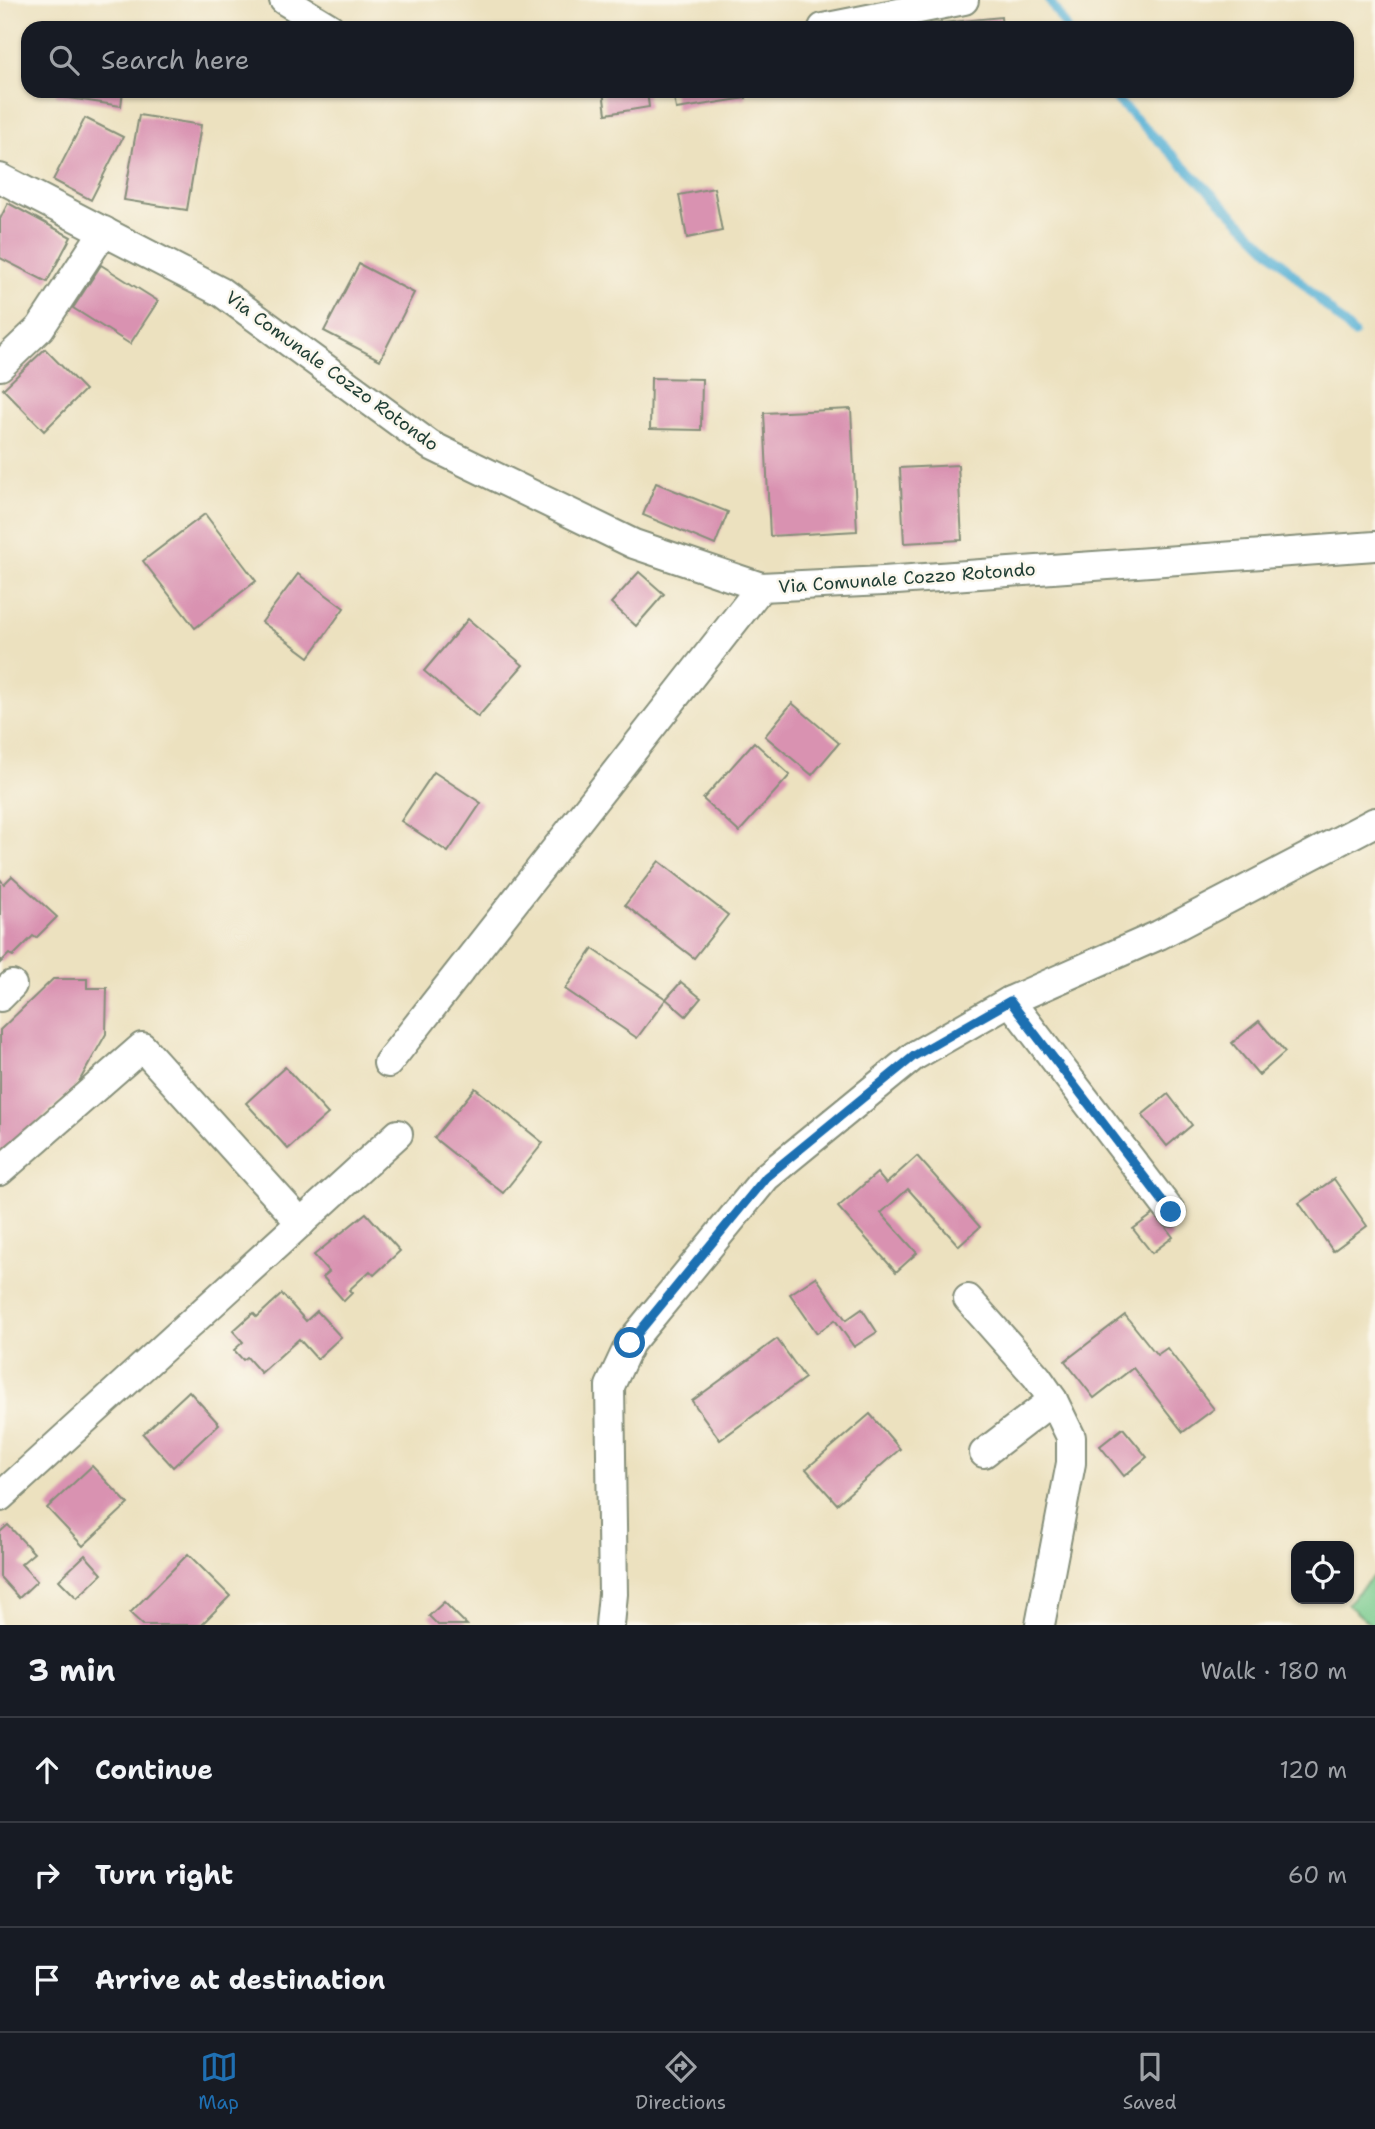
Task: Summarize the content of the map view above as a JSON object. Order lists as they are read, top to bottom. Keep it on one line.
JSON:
{"streets":{"street":["Via Comunale Cozzo Rotondo"]},"page":{"search":"Search here","heading":["3 min","Walk · 180 m"],"list":[["Continue","120 m"],["Turn right","60 m"],"Arrive at destination"],"nav":["Map","Directions","Saved"]}}
